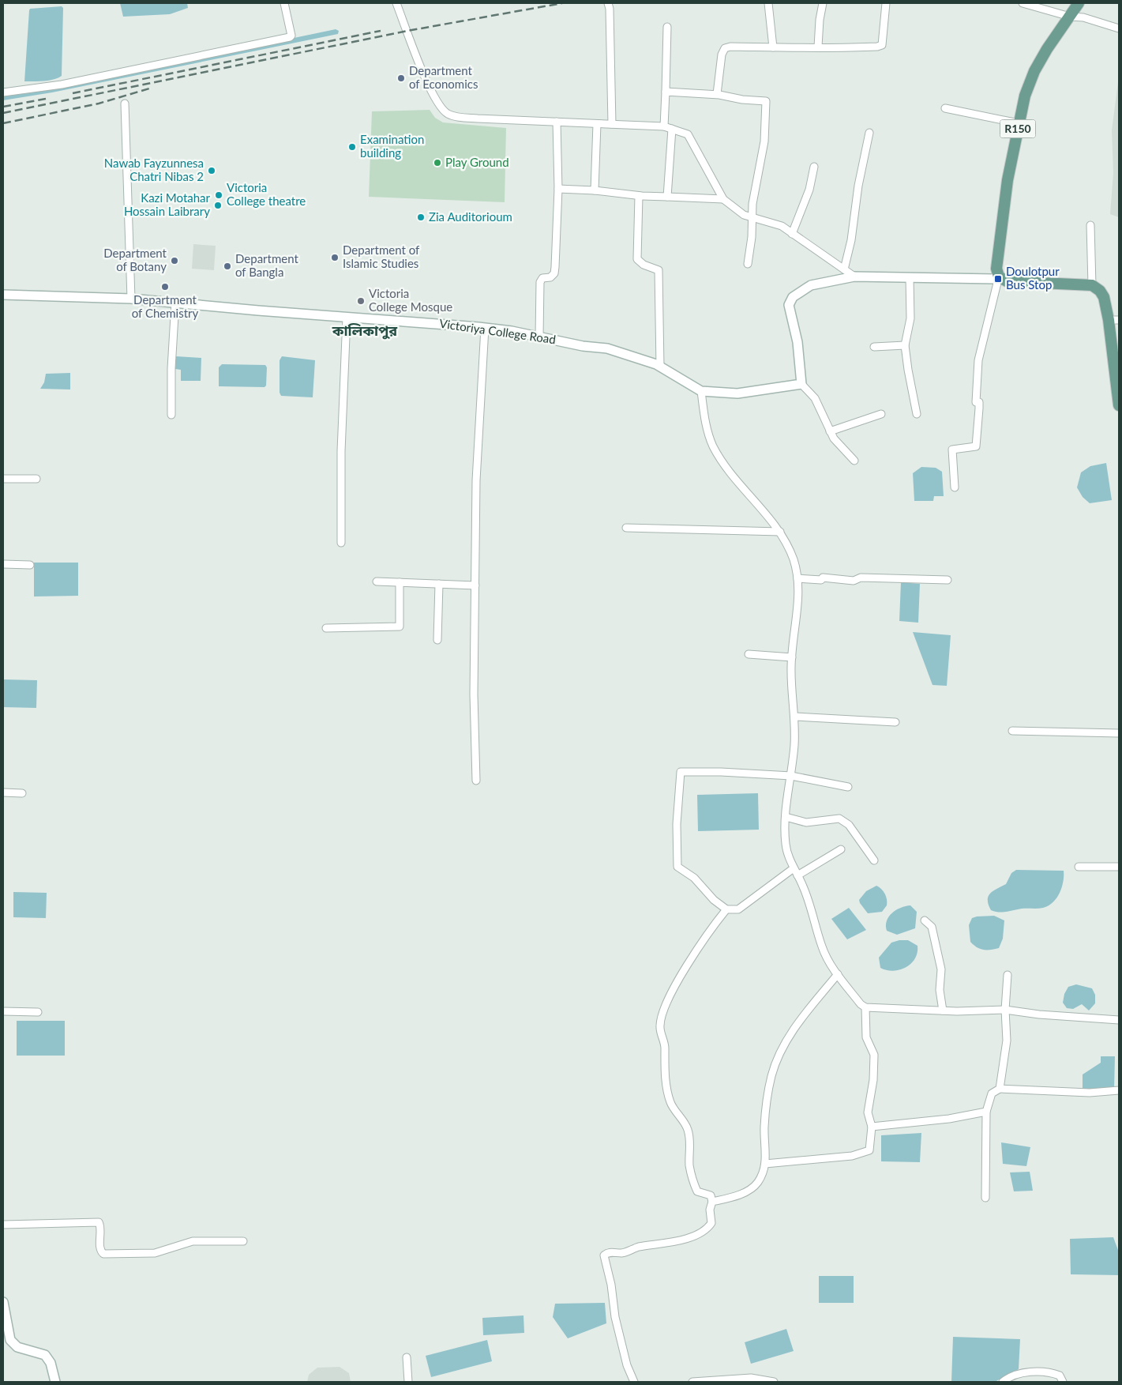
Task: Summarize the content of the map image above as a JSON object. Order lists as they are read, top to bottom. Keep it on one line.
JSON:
{"streets":{"main road":["R150"],"street":["Victoriya College Road"]},"districts":["কালিকাপুর"],"places":{"other":["Department of Economics","Examination building","Play Ground","Nawab Fayzunnesa Chatri Nibas 2","Victoria College theatre","Kazi Motahar Hossain Laibrary","Zia Auditorioum","Department of Islamic Studies","Department of Botany","Department of Bangla","Department of Chemistry","Victoria College Mosque"],"transit":["Doulotpur Bus Stop"]}}
